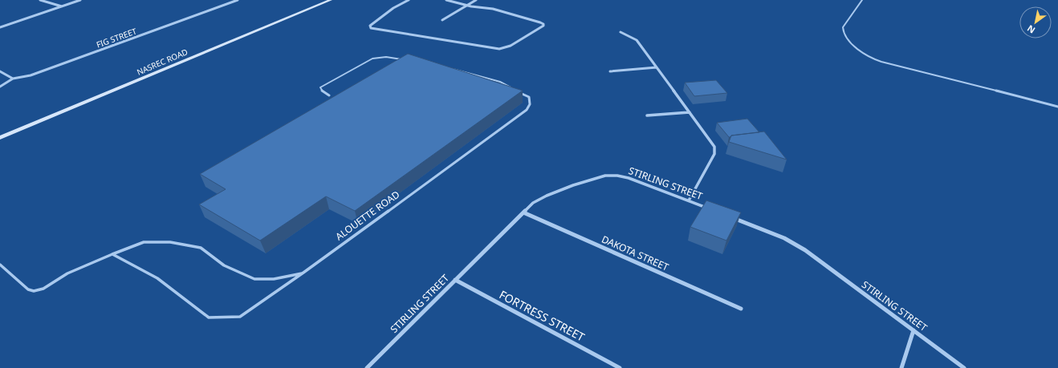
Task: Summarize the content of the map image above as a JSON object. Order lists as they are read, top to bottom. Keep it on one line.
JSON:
{"streets":{"main road":["NASREC ROAD"],"street":["FIG STREET","STIRLING STREET","DAKOTA STREET","FORTRESS STREET"],"lane":["ALOUETTE ROAD"]},"crossings":[["STIRLING STREET","DAKOTA STREET"],["STIRLING STREET","FORTRESS STREET"]],"north":"bottom left"}
